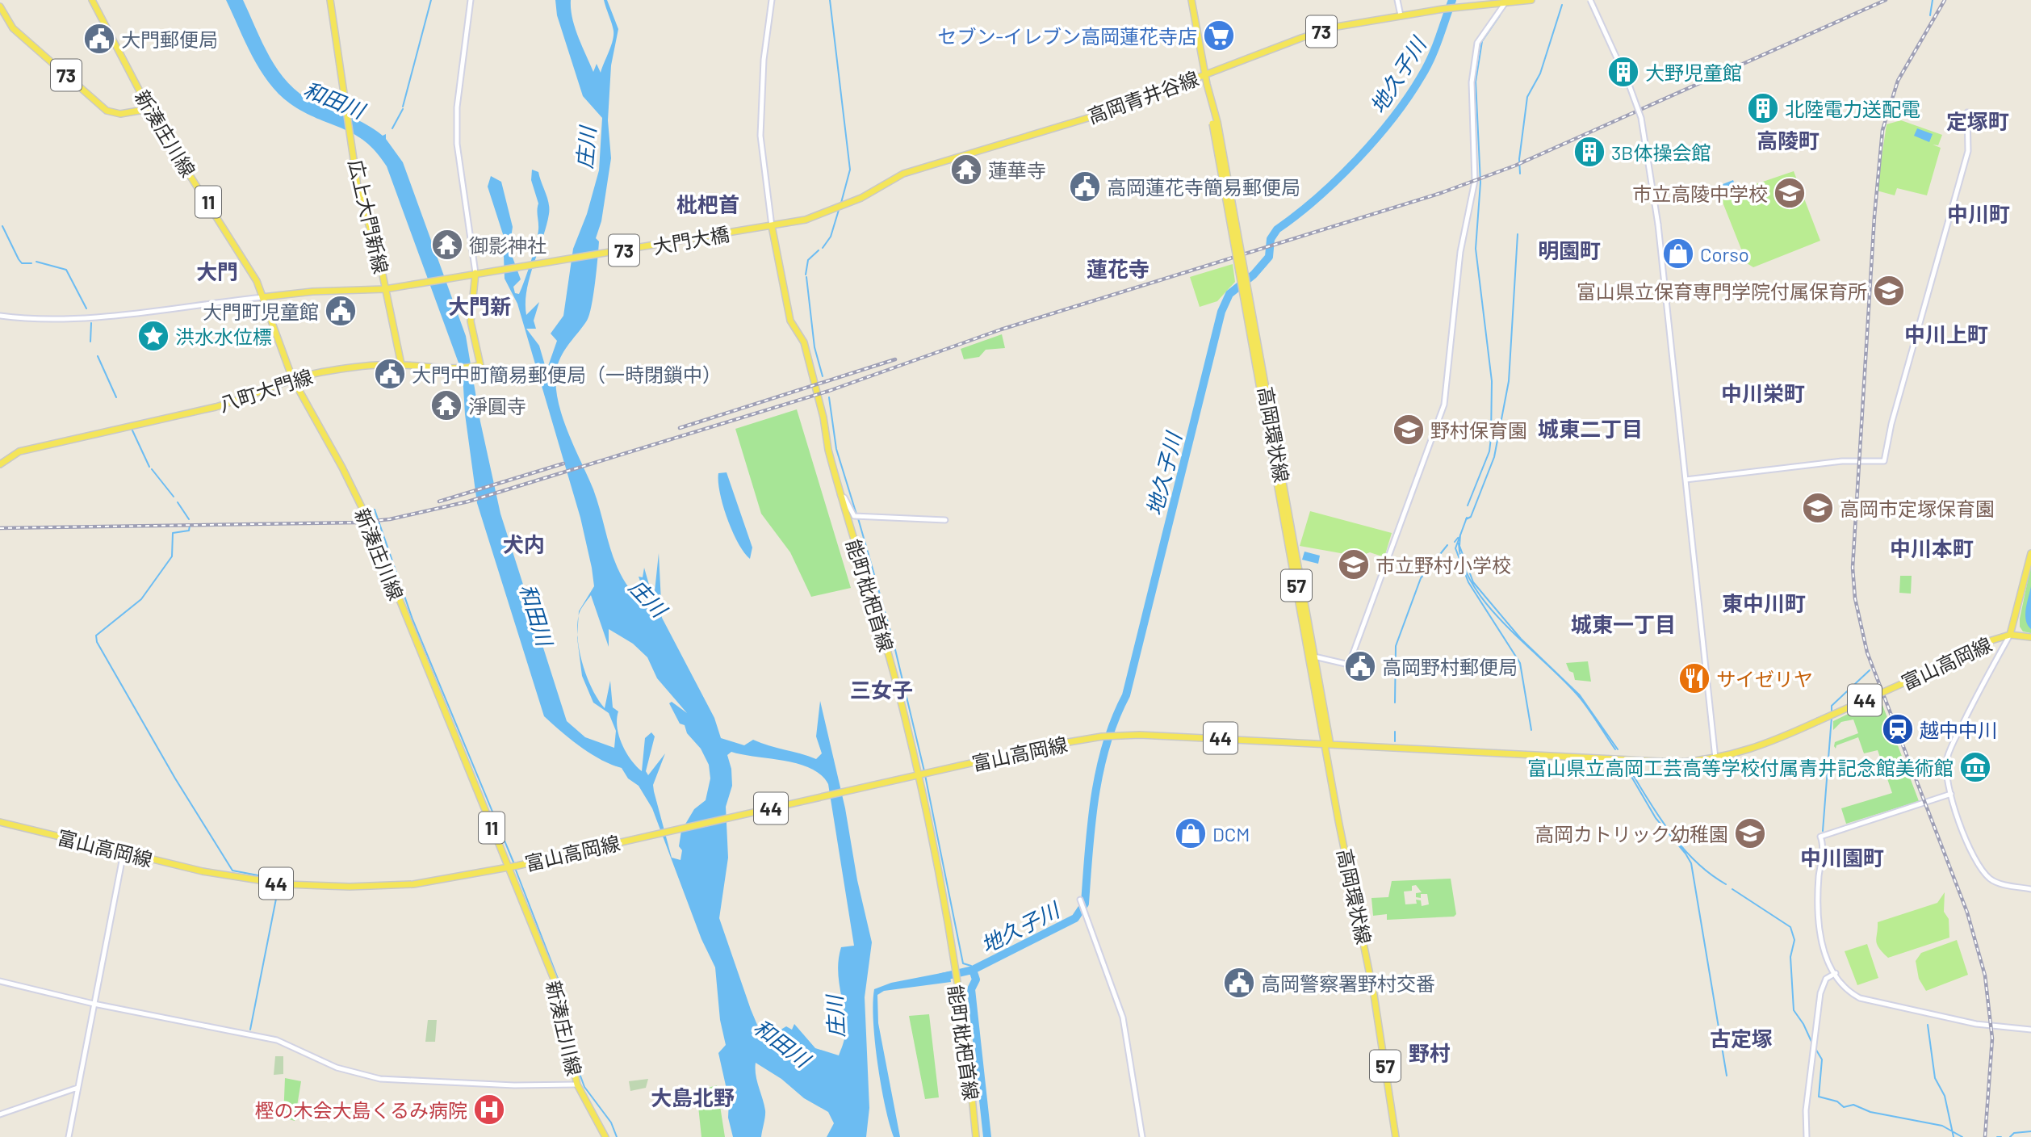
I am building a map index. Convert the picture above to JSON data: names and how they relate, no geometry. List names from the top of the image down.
{
  "streets": {
    "main road": [
      "73",
      "高岡青井谷線",
      "新湊庄川線",
      "11",
      "広上大門新線",
      "大門大橋",
      "八町大門線",
      "高岡環状線",
      "57",
      "能町枇杷首線",
      "富山高岡線",
      "44"
    ]
  },
  "crossings": [
    ["73", "新湊庄川線"],
    ["73", "広上大門新線"],
    ["73", "大門大橋"],
    ["73", "八町大門線"],
    ["高岡青井谷線", "大門大橋"],
    ["高岡青井谷線", "高岡環状線"],
    ["高岡青井谷線", "能町枇杷首線"],
    ["新湊庄川線", "八町大門線"],
    ["新湊庄川線", "富山高岡線"],
    ["広上大門新線", "八町大門線"],
    ["大門大橋", "八町大門線"],
    ["高岡環状線", "富山高岡線"],
    ["能町枇杷首線", "富山高岡線"]
  ],
  "districts": [
    "定塚町",
    "高陵町",
    "枇杷首",
    "中川町",
    "明園町",
    "蓮花寺",
    "大門",
    "大門新",
    "中川上町",
    "中川栄町",
    "城東二丁目",
    "犬内",
    "中川本町",
    "東中川町",
    "城東一丁目",
    "三女子",
    "中川園町",
    "古定塚",
    "野村",
    "大島北野"
  ],
  "water": ["地久子川", "和田川", "庄川"],
  "places": {
    "supermarket": ["セブン-イレブン高岡蓮花寺店"],
    "public building": [
      "大門郵便局",
      "高岡蓮花寺簡易郵便局",
      "大門町児童館",
      "大門中町簡易郵便局（一時閉鎖中）",
      "高岡野村郵便局",
      "高岡警察署野村交番"
    ],
    "building": ["大野児童館", "北陸電力送配電", "3B体操会館"],
    "temple": ["蓮華寺", "御影神社", "淨圓寺"],
    "school or university": [
      "市立高陵中学校",
      "富山県立保育専門学院付属保育所",
      "野村保育園",
      "高岡市定塚保育園",
      "市立野村小学校",
      "高岡カトリック幼稚園"
    ],
    "shop": ["Corso", "DCM"],
    "place": ["洪水水位標"],
    "restaurant": ["サイゼリヤ"],
    "station": ["越中中川"],
    "museum": ["富山県立高岡工芸高等学校付属青井記念館美術館"],
    "hospital": ["樫の木会大島くるみ病院"]
  }
}
